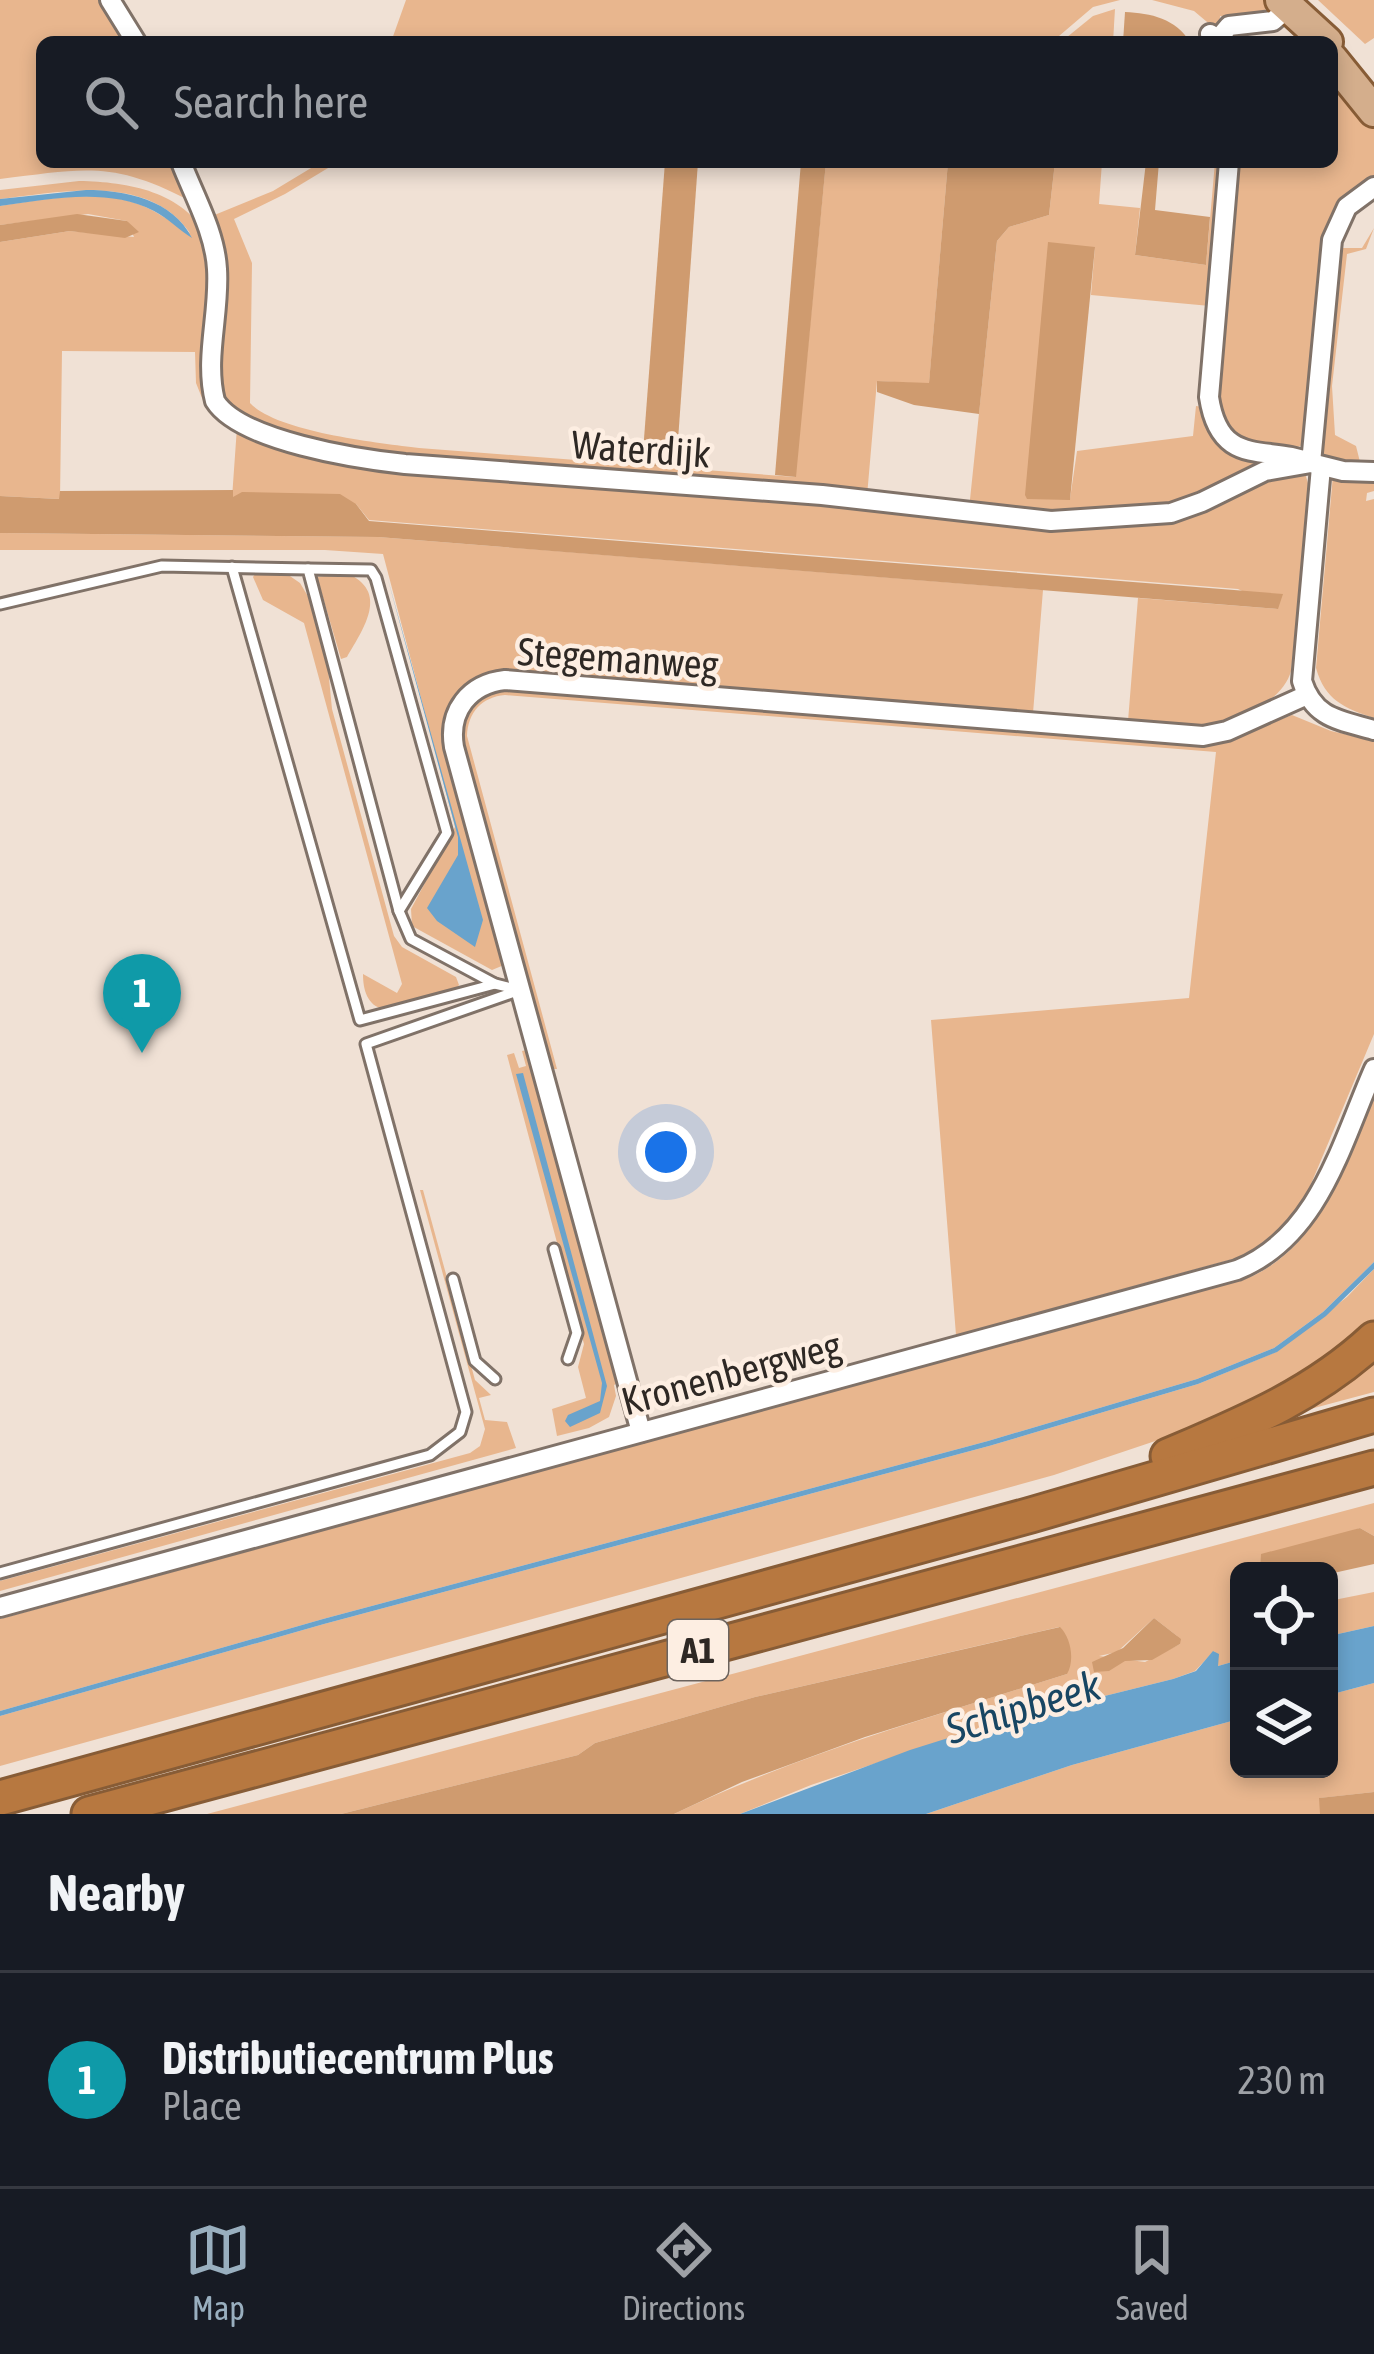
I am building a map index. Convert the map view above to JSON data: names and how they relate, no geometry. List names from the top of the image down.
{
  "streets": {
    "highway": ["A1"],
    "street": ["Waterdijk", "Stegemanweg", "Kronenbergweg"]
  },
  "crossings": [
    ["Stegemanweg", "Kronenbergweg"]
  ],
  "water": ["Schipbeek"],
  "page": {
    "search": "Search here",
    "pins": "1",
    "heading": "Nearby",
    "list": [
      {
        "mark": "1",
        "name": "Distributiecentrum Plus",
        "note": "Place",
        "value": "230 m"
      }
    ],
    "nav": ["Map", "Directions", "Saved"]
  }
}
